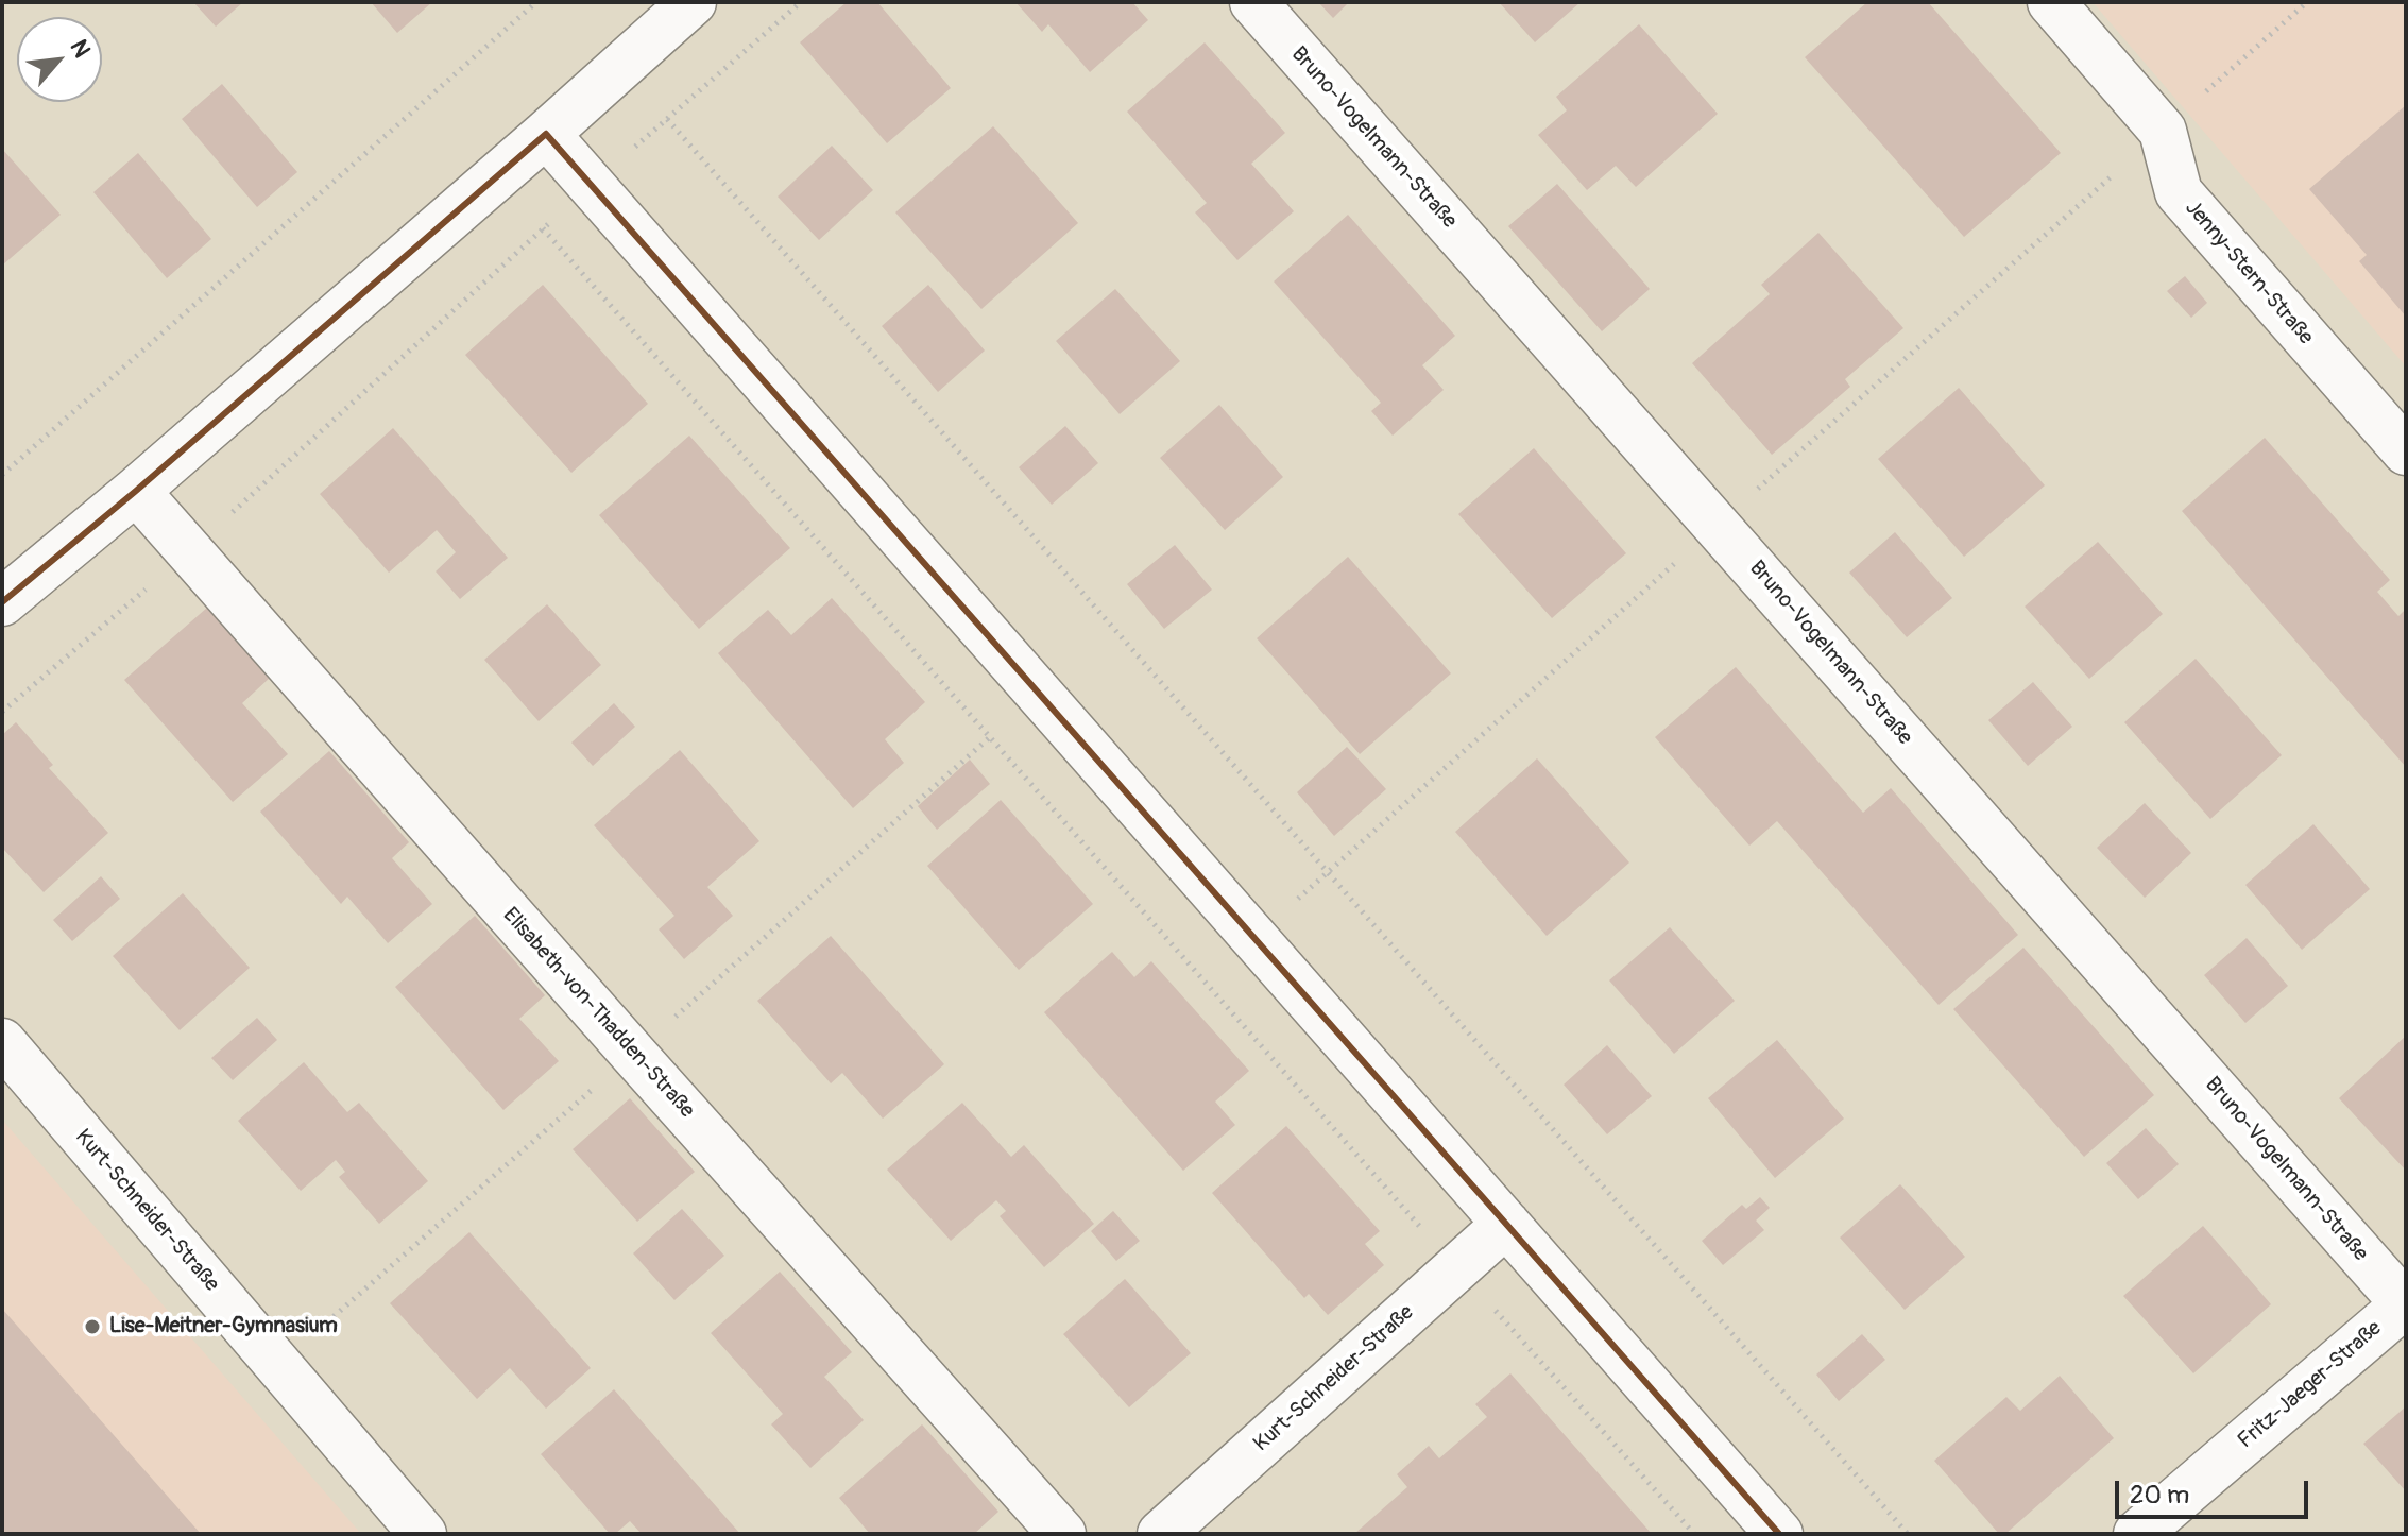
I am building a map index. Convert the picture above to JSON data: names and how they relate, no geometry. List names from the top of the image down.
{
  "streets": {
    "street": [
      "Bruno-Vogelmann-Straße",
      "Jenny-Stern-Straße",
      "Elisabeth-von-Thadden-Straße",
      "Kurt-Schneider-Straße",
      "Fritz-Jaeger-Straße"
    ]
  },
  "crossings": [
    ["Bruno-Vogelmann-Straße", "Fritz-Jaeger-Straße"]
  ],
  "places": ["Lise-Meitner-Gymnasium"],
  "scale_bar": "20 m",
  "north": "top right"
}
